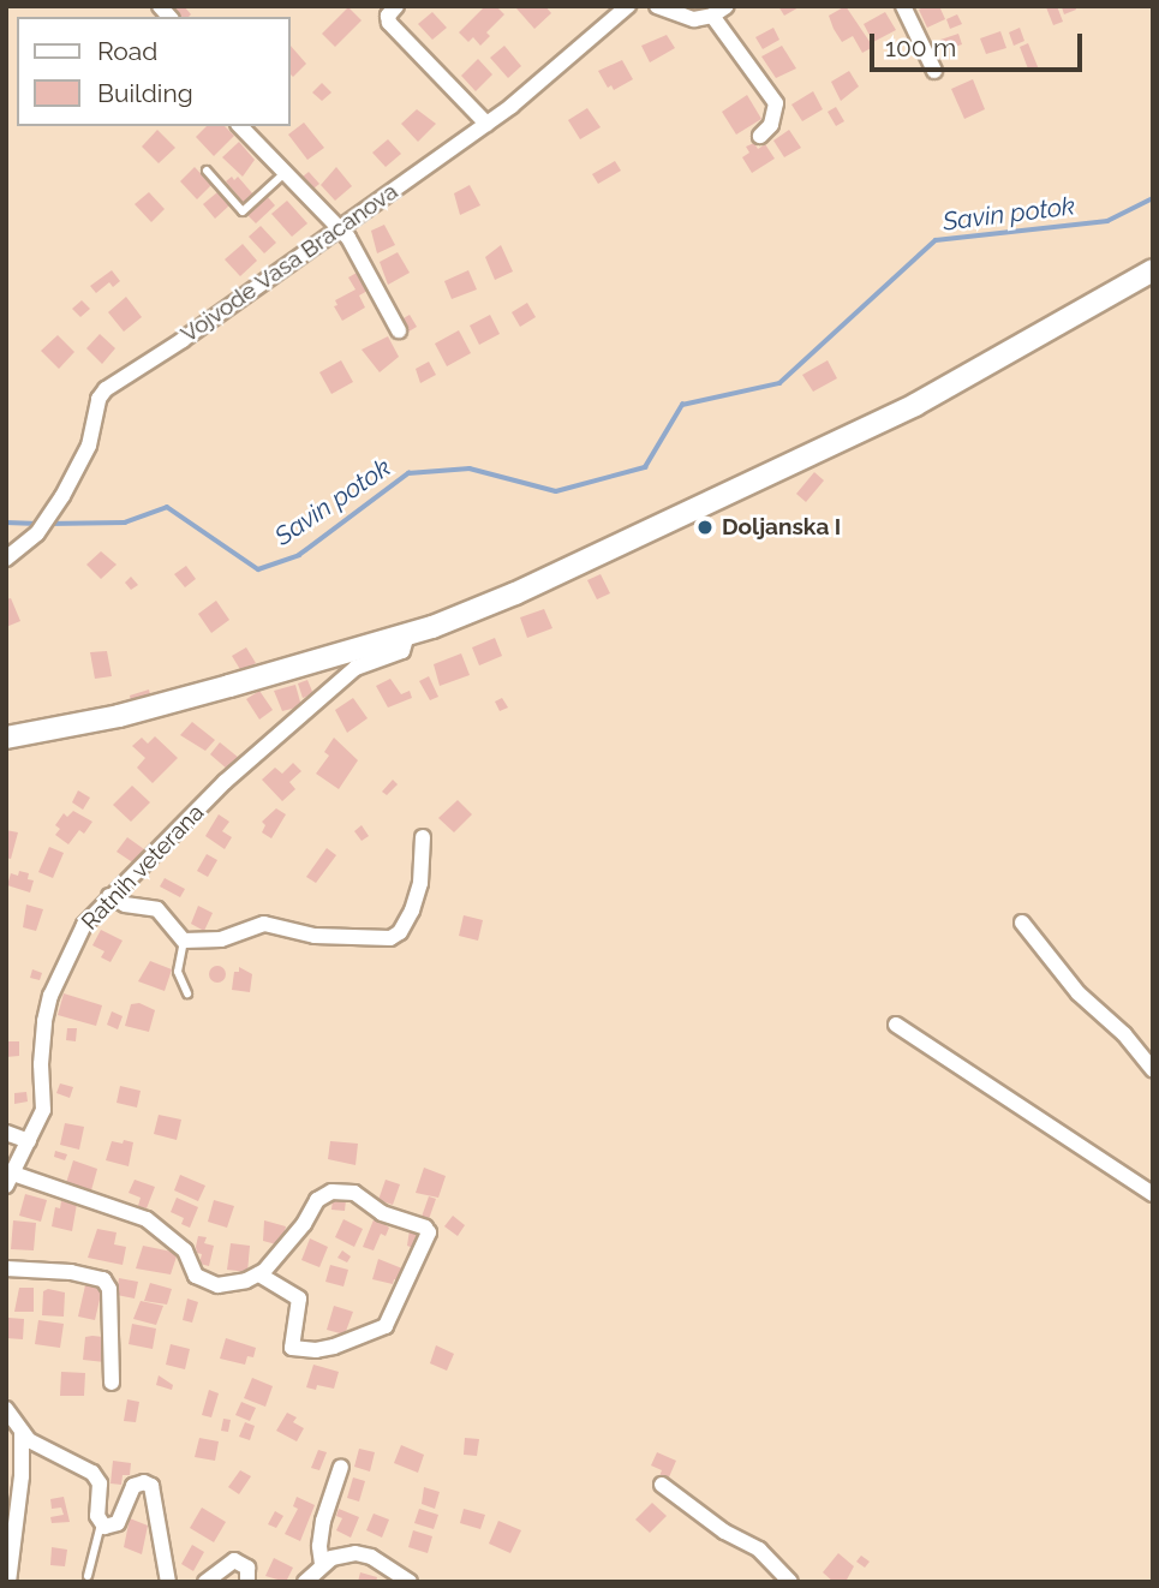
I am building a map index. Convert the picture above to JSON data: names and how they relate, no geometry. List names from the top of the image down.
{
  "streets": {
    "street": ["Vojvode Vasa Bracanova", "Ratnih veterana"]
  },
  "water": ["Savin potok"],
  "places": ["Doljanska I"],
  "legend": ["Road", "Building"],
  "scale_bar": "100 m"
}
